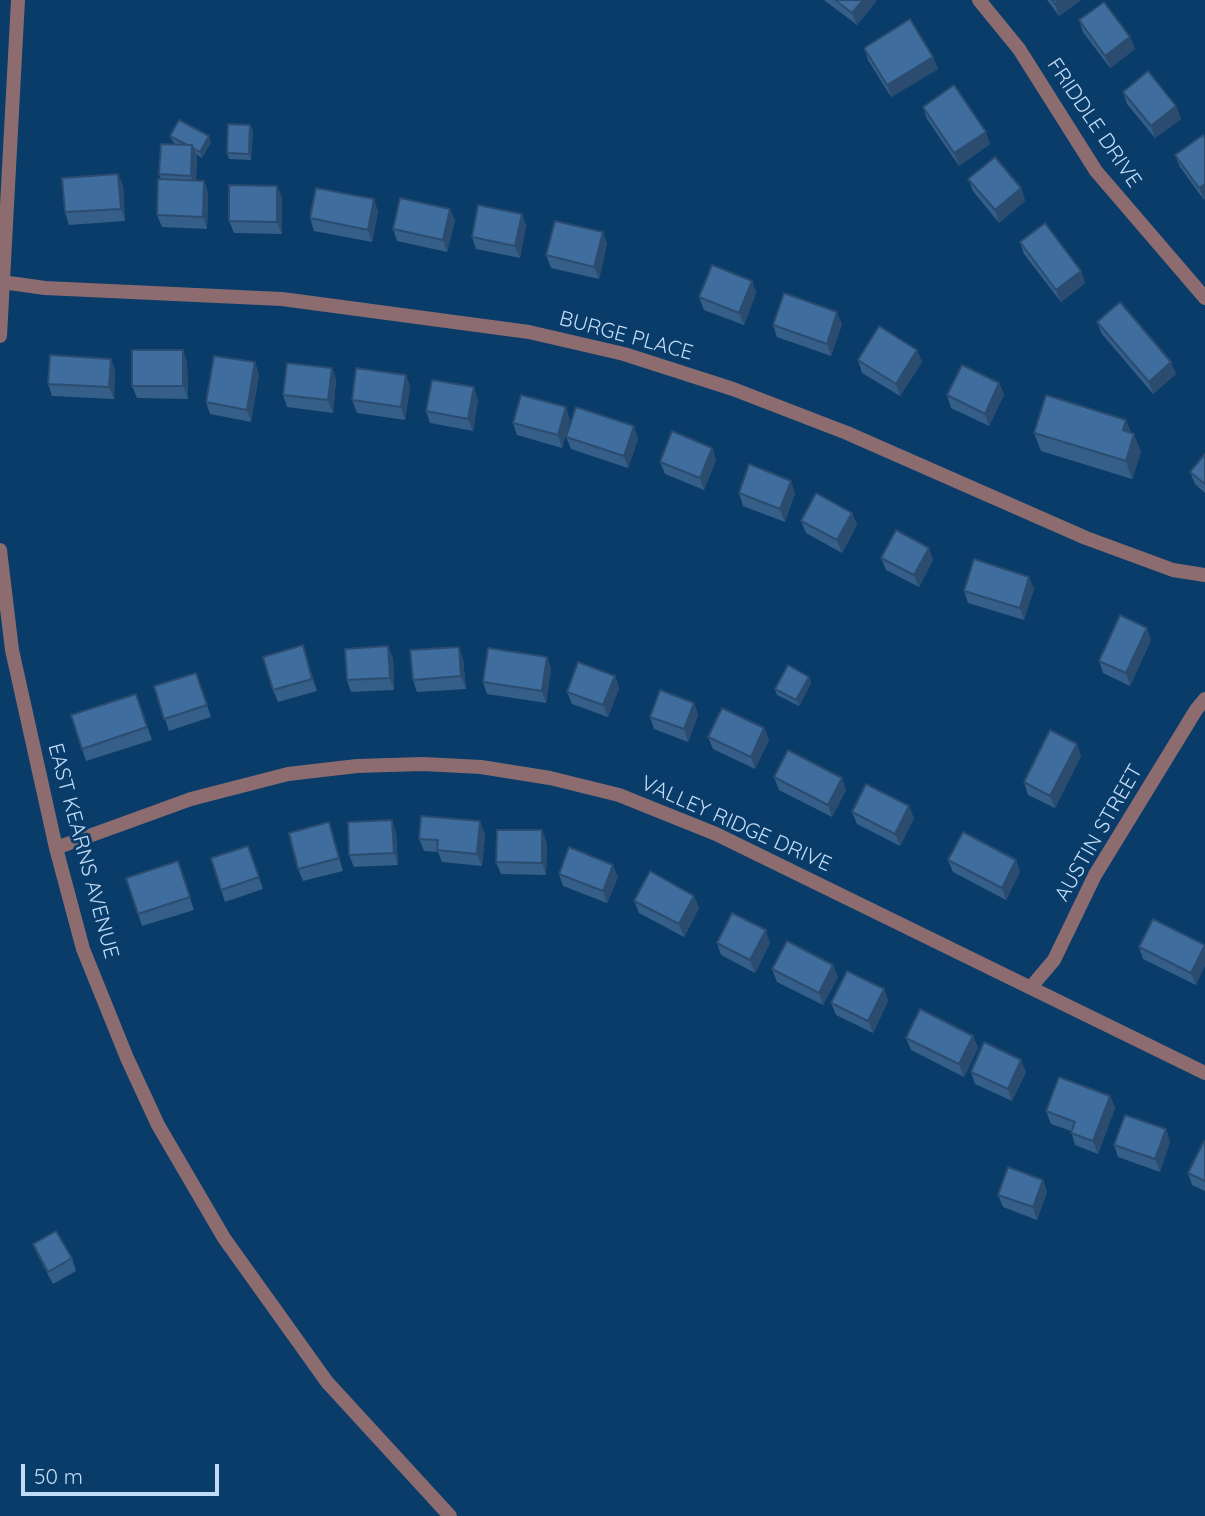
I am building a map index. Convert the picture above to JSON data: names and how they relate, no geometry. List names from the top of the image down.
{
  "streets": {
    "street": [
      "FRIDDLE DRIVE",
      "BURGE PLACE",
      "VALLEY RIDGE DRIVE",
      "AUSTIN STREET",
      "EAST KEARNS AVENUE"
    ]
  },
  "crossings": [
    ["VALLEY RIDGE DRIVE", "AUSTIN STREET"],
    ["VALLEY RIDGE DRIVE", "EAST KEARNS AVENUE"]
  ],
  "scale_bar": "50 m"
}
